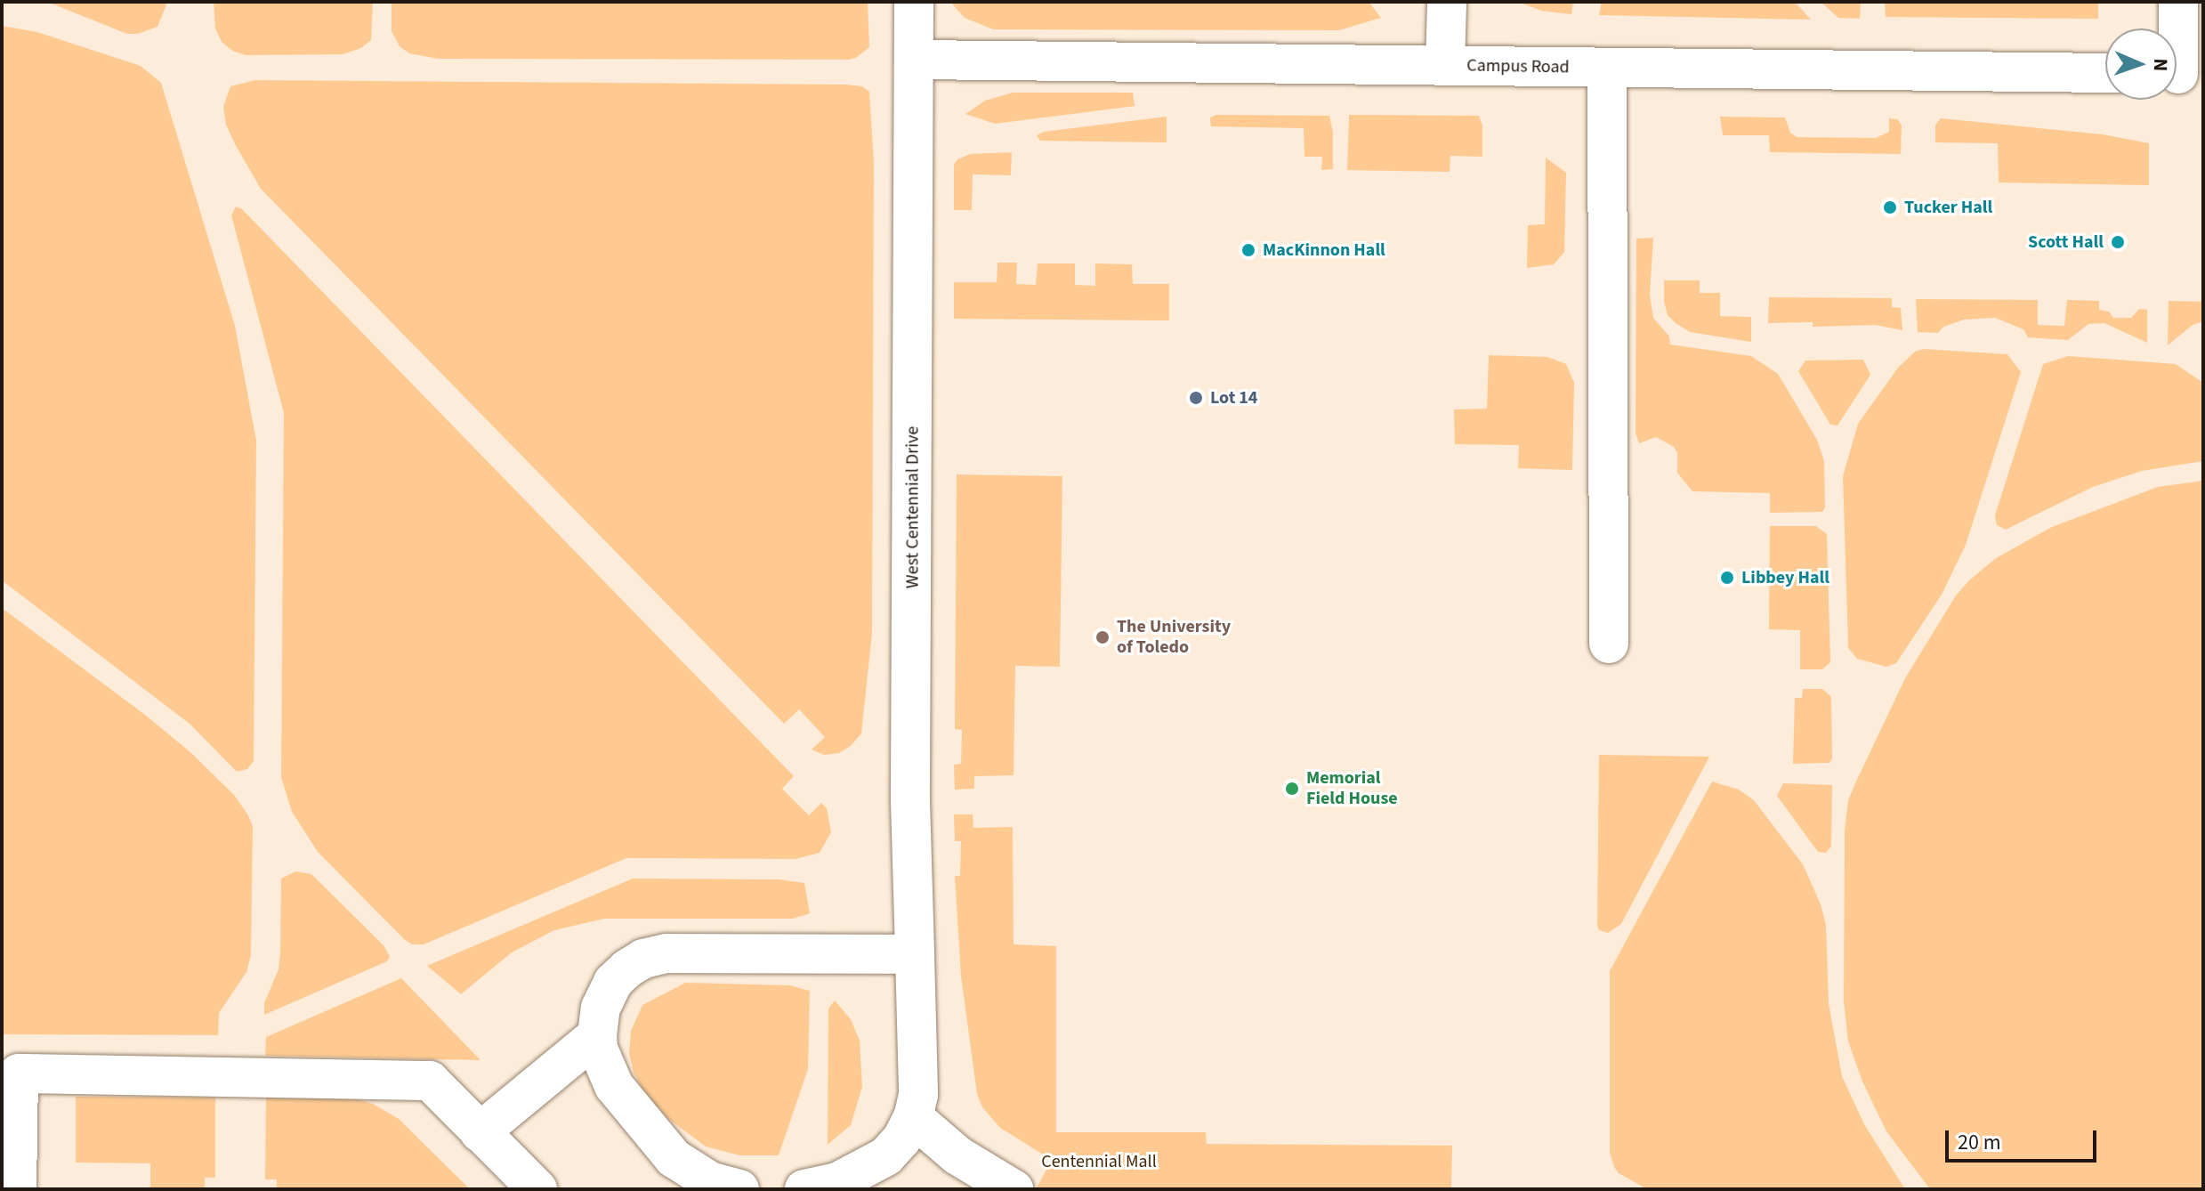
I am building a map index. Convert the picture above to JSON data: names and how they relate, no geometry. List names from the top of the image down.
{
  "streets": {
    "street": ["Campus Road", "West Centennial Drive"]
  },
  "crossings": [
    ["Campus Road", "West Centennial Drive"]
  ],
  "parks": ["Centennial Mall"],
  "places": [
    "Tucker Hall",
    "Scott Hall",
    "MacKinnon Hall",
    "Lot 14",
    "Libbey Hall",
    "The University of Toledo",
    "Memorial Field House"
  ],
  "scale_bar": "20 m",
  "north": "right"
}
